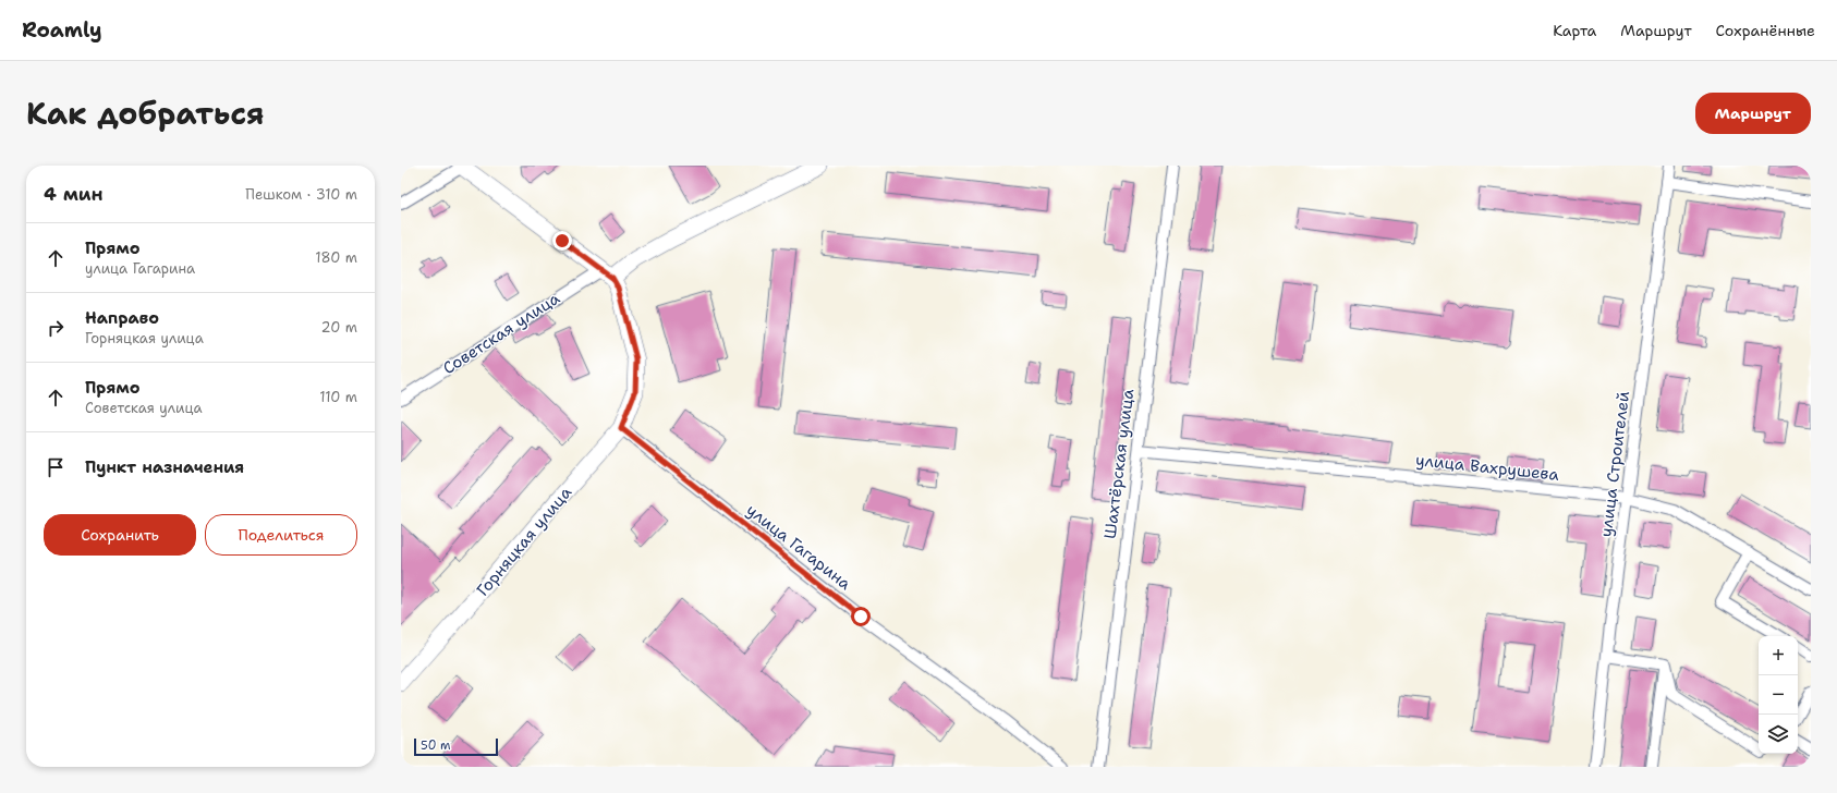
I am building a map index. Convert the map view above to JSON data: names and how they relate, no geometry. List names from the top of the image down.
{
  "streets": {
    "main road": ["Советская улица", "Горняцкая улица"],
    "street": [
      "Шахтёрская улица",
      "улица Строителей",
      "улица Вахрушева",
      "улица Гагарина"
    ]
  },
  "crossings": [
    ["Советская улица", "Горняцкая улица"],
    ["Шахтёрская улица", "улица Вахрушева"],
    ["улица Строителей", "улица Вахрушева"],
    ["Горняцкая улица", "улица Гагарина"]
  ],
  "scale_bar": "50 m",
  "page": {
    "header": "Roamly",
    "nav": ["Карта", "Маршрут", "Сохранённые"],
    "title": "Как добраться",
    "buttons": [
      "Маршрут",
      ["Сохранить", "Поделиться"]
    ],
    "heading": ["4 мин", "Пешком · 310 m"],
    "list": [
      ["Прямо", "улица Гагарина", "180 m"],
      ["Направо", "Горняцкая улица", "20 m"],
      ["Прямо", "Советская улица", "110 m"],
      "Пункт назначения"
    ],
    "map_buttons": ["+", "−"],
    "scale": "50 m"
  }
}
